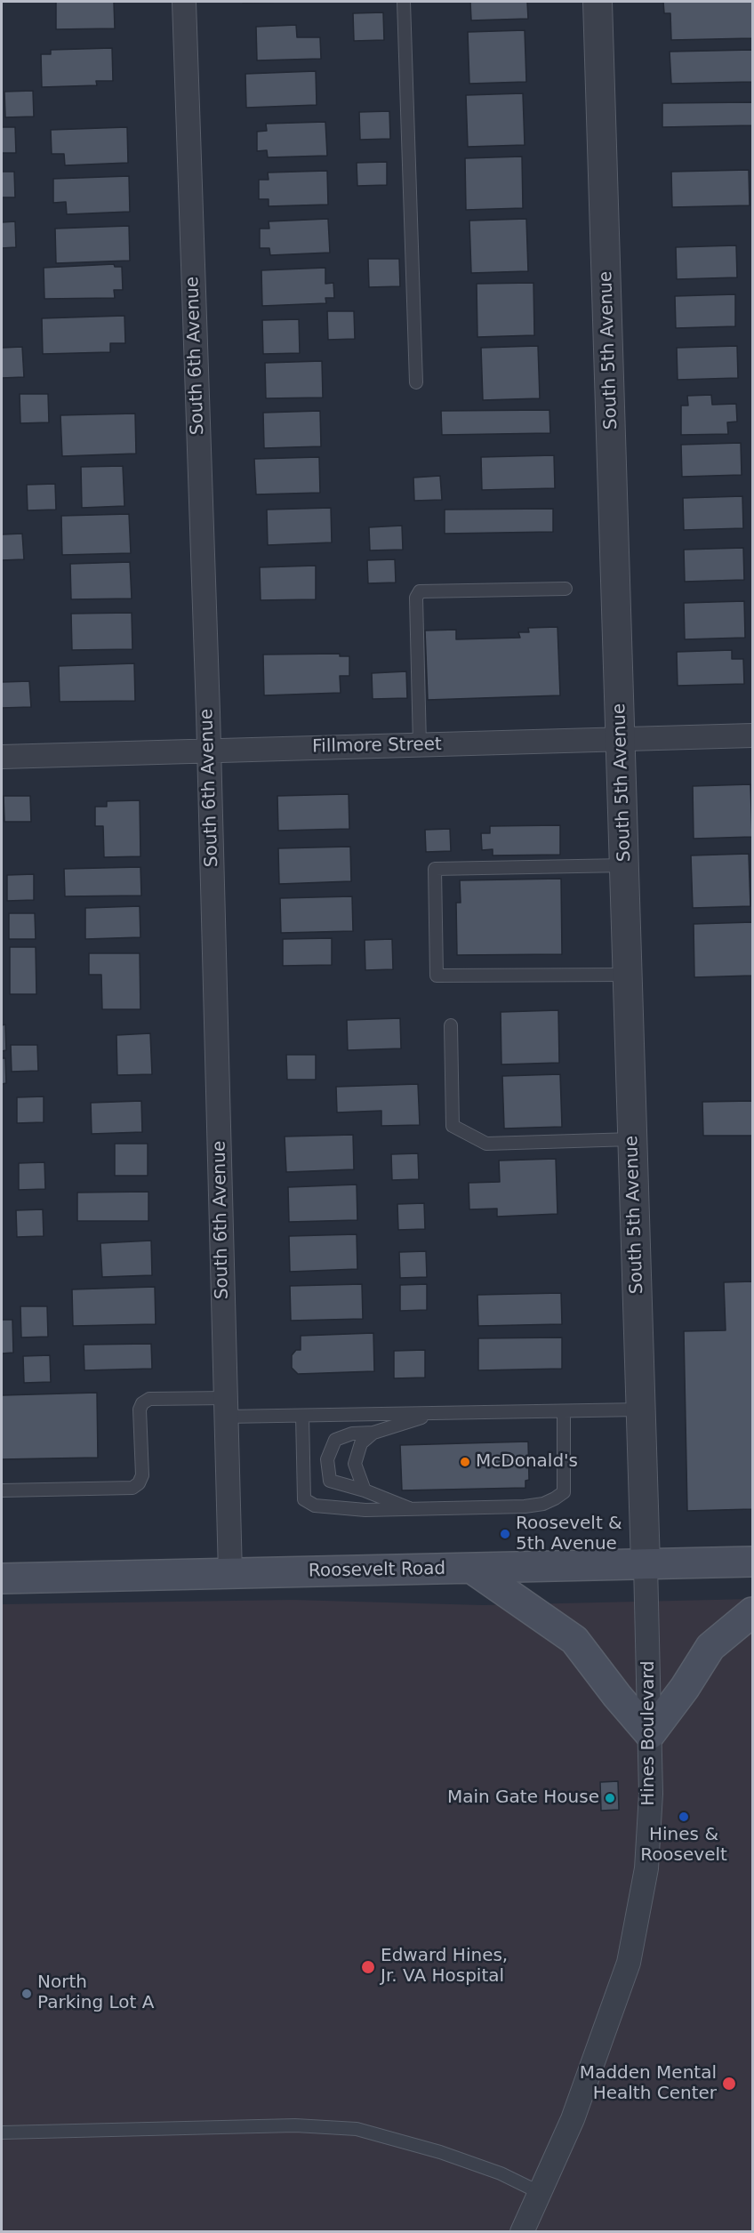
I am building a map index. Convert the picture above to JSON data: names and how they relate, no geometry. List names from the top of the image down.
{
  "streets": {
    "main road": ["Roosevelt Road"],
    "street": [
      "South 5th Avenue",
      "South 6th Avenue",
      "Fillmore Street",
      "Hines Boulevard"
    ]
  },
  "crossings": [
    ["South 5th Avenue", "Fillmore Street"],
    ["South 5th Avenue", "Roosevelt Road"],
    ["South 5th Avenue", "Hines Boulevard"],
    ["South 6th Avenue", "Fillmore Street"],
    ["South 6th Avenue", "Roosevelt Road"],
    ["Roosevelt Road", "Hines Boulevard"]
  ],
  "places": [
    "McDonald's",
    "Roosevelt & 5th Avenue",
    "Main Gate House",
    "Hines & Roosevelt",
    "Edward Hines, Jr. VA Hospital",
    "North Parking Lot A",
    "Madden Mental Health Center"
  ]
}
